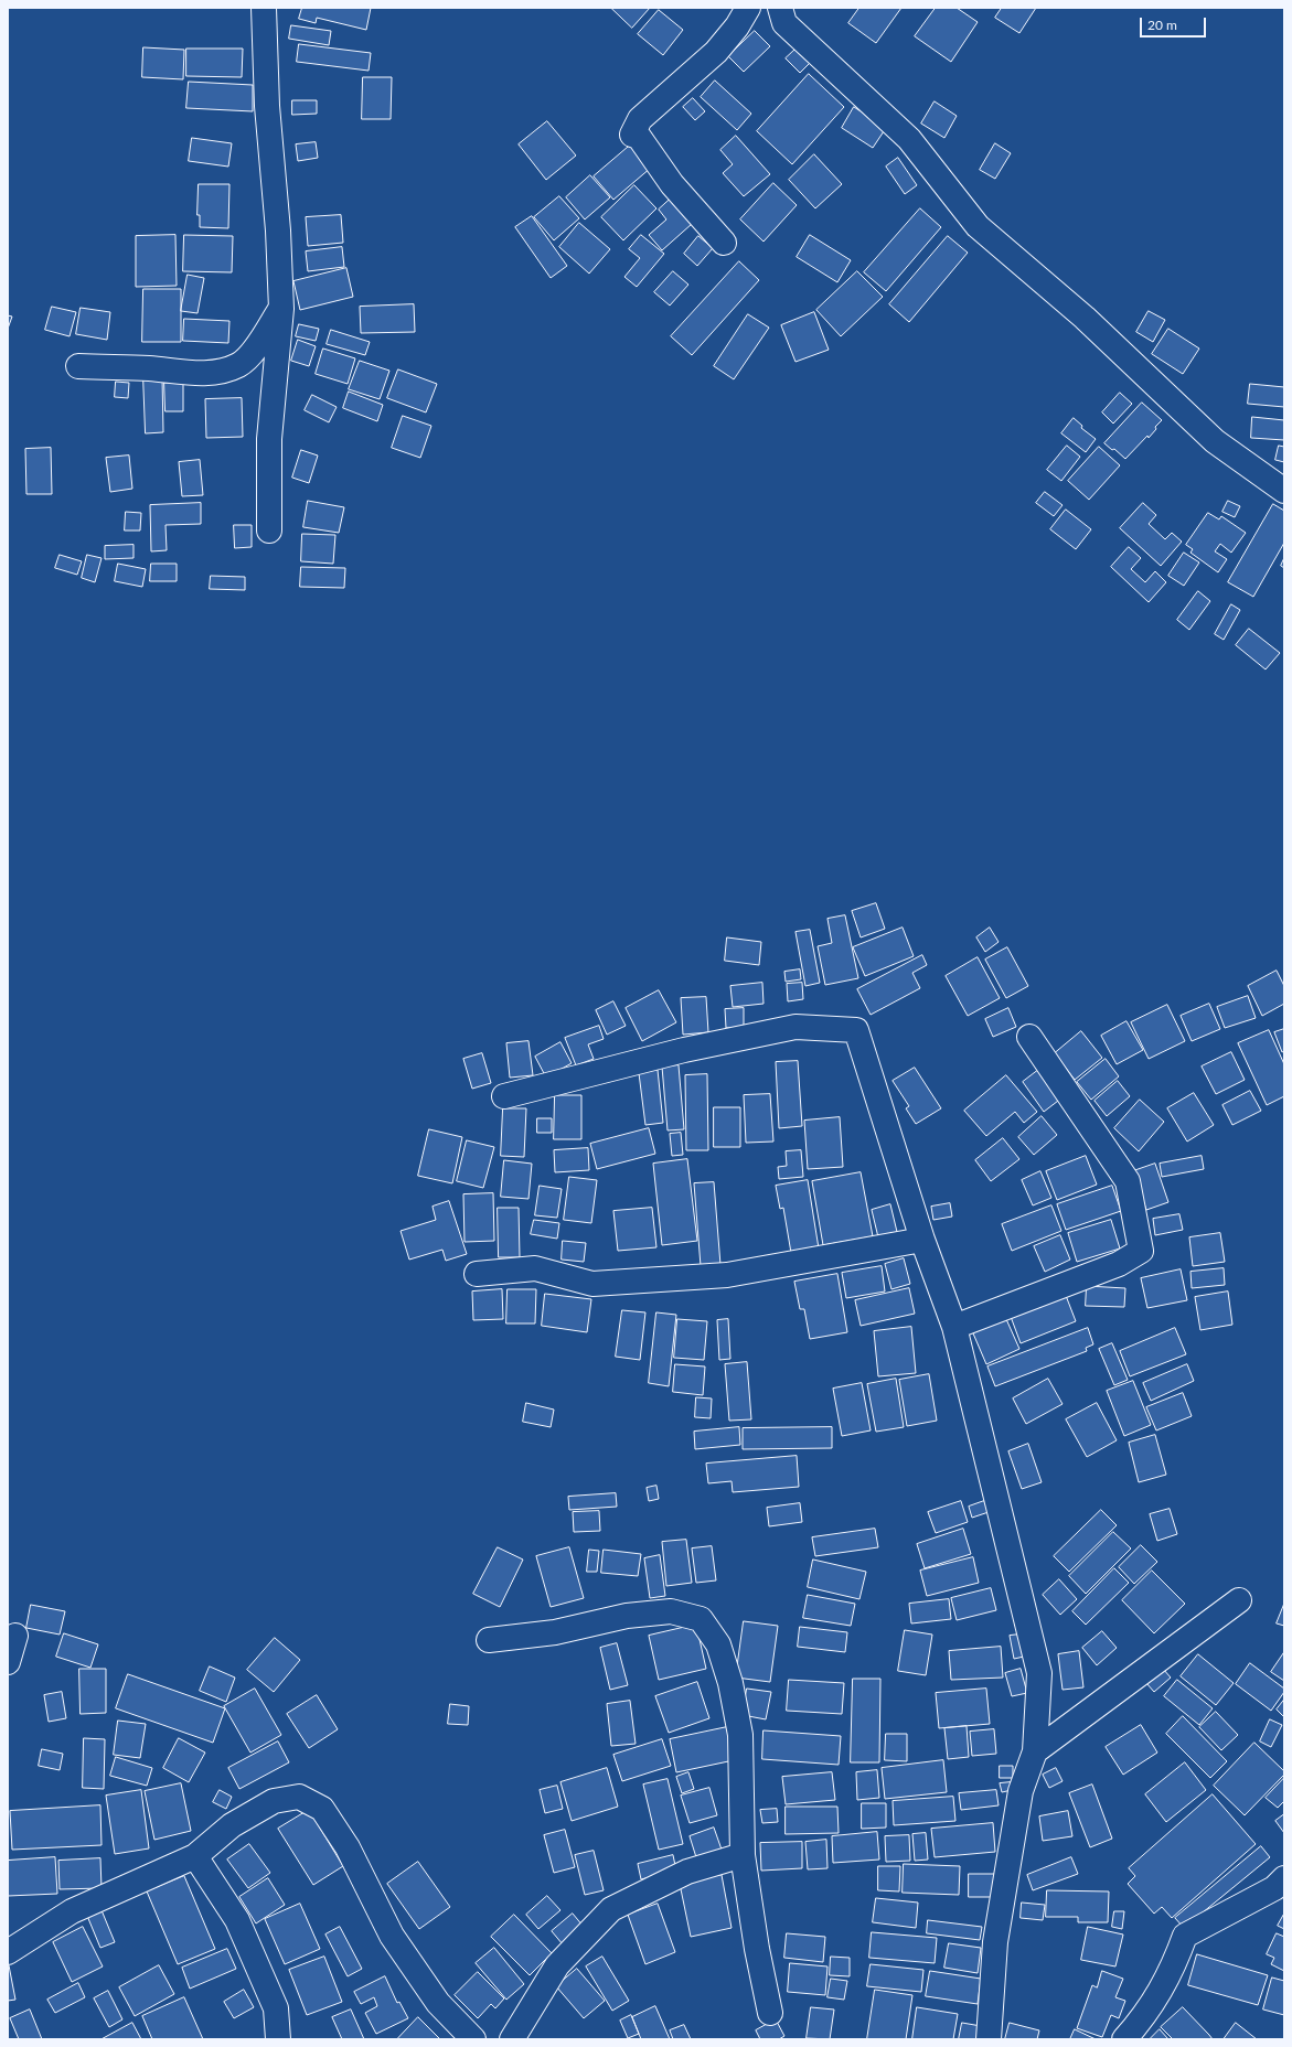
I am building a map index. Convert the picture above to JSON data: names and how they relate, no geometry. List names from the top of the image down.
{
  "scale_bar": "20 m"
}
